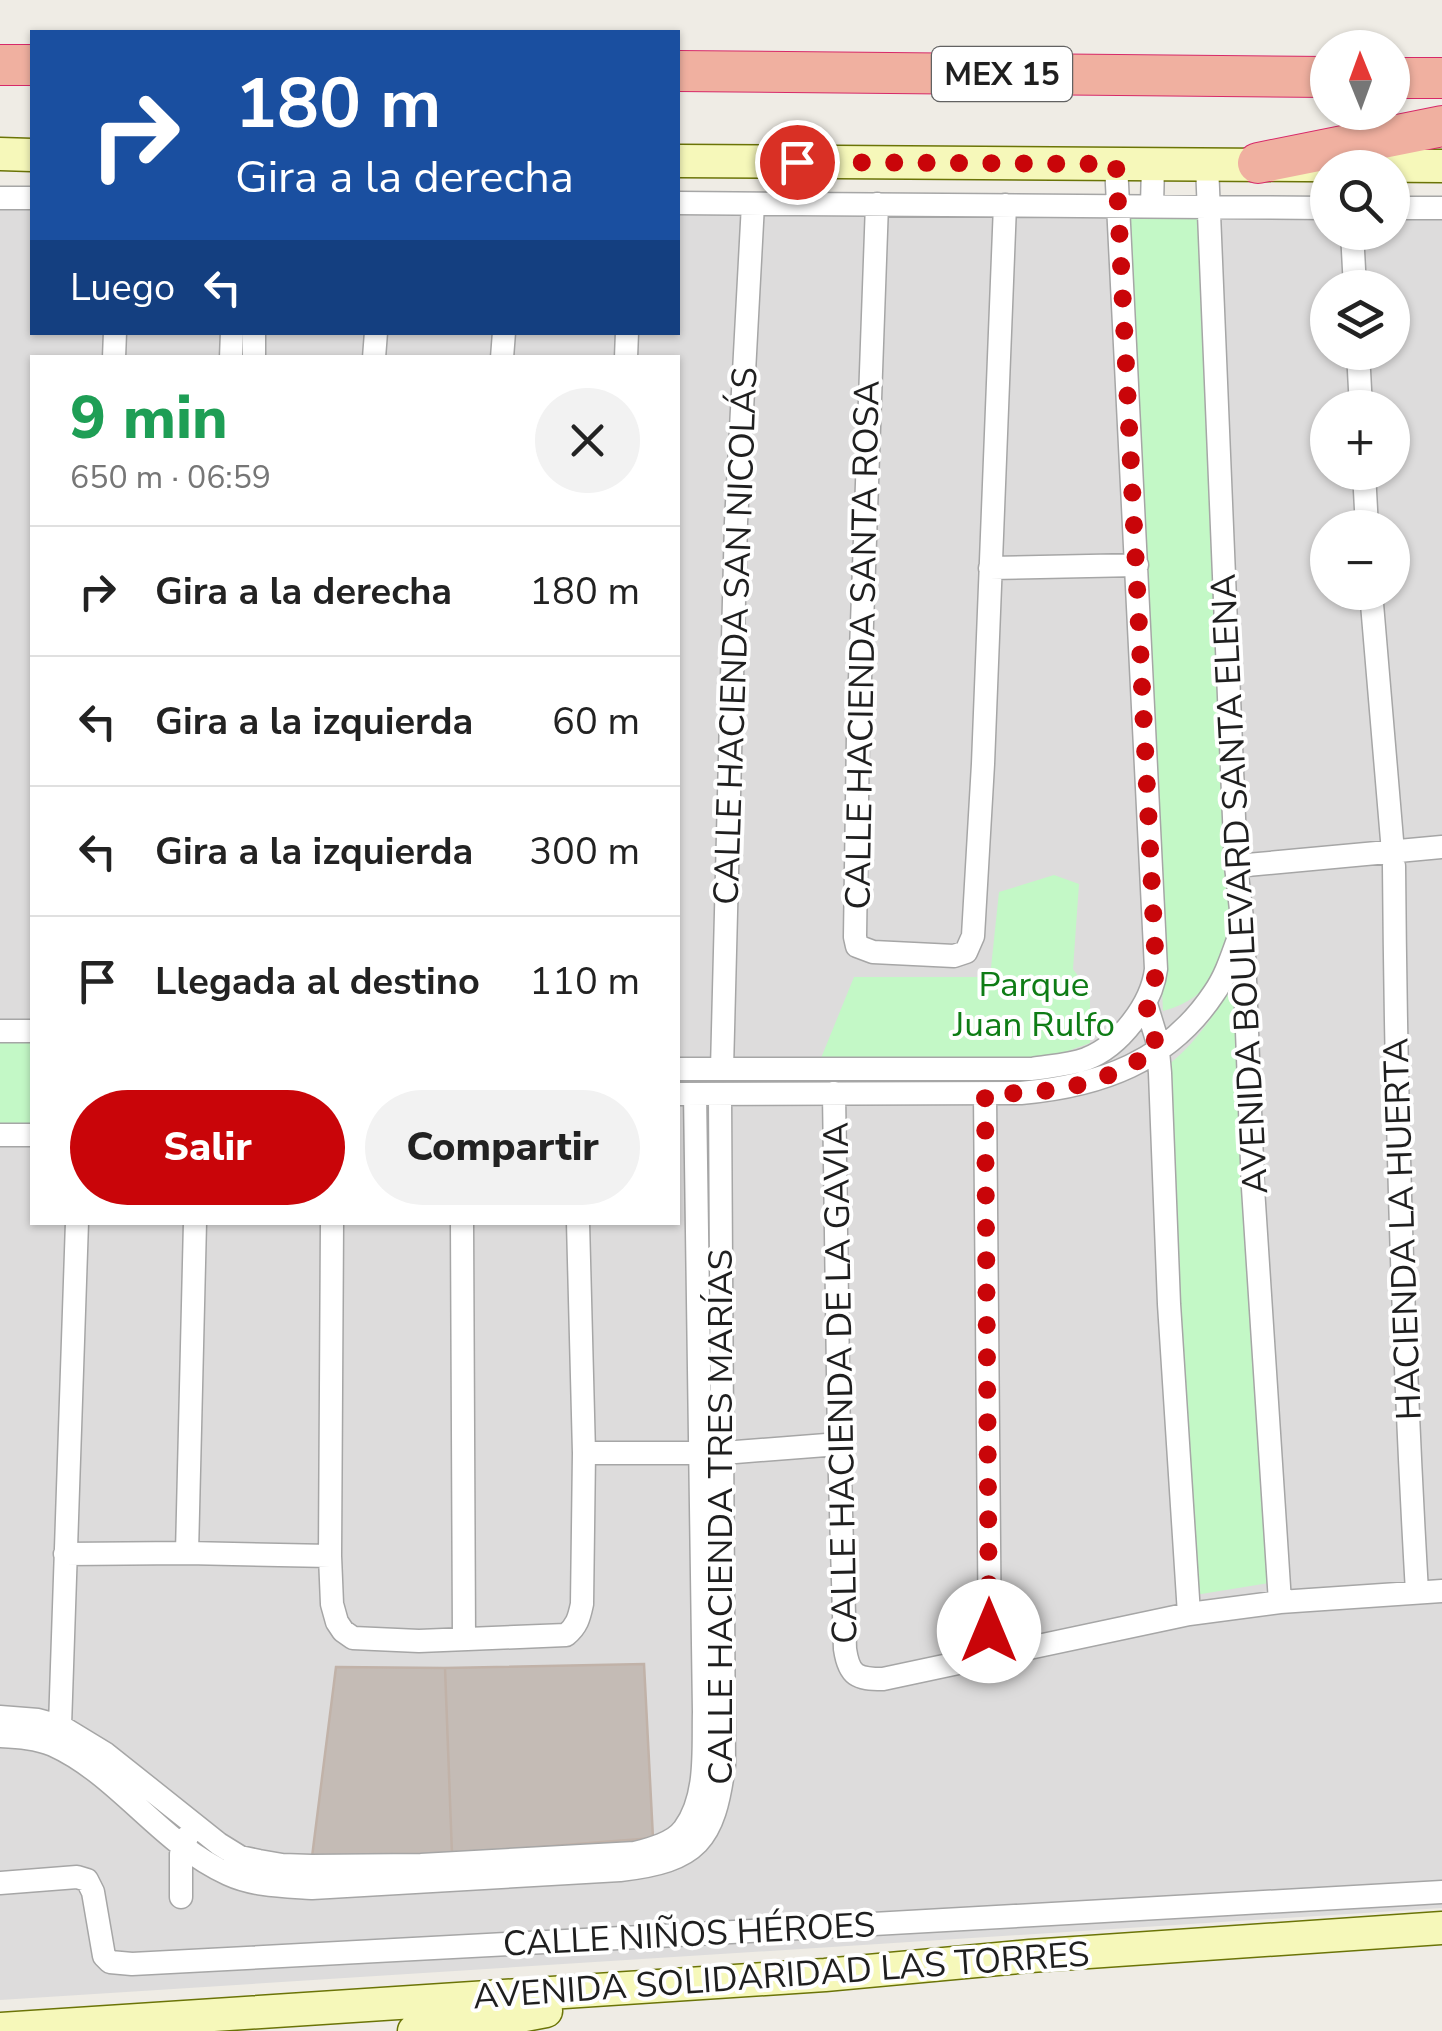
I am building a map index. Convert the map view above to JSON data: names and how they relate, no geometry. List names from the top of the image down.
{
  "streets": {
    "highway": ["MEX 15"],
    "main road": ["AVENIDA SOLIDARIDAD LAS TORRES"],
    "street": [
      "CALLE HACIENDA SAN NICOLÁS",
      "CALLE HACIENDA SANTA ROSA",
      "AVENIDA BOULEVARD SANTA ELENA",
      "HACIENDA LA HUERTA",
      "CALLE HACIENDA DE LA GAVIA",
      "CALLE HACIENDA TRES MARÍAS",
      "CALLE NIÑOS HÉROES"
    ]
  },
  "crossings": [
    ["AVENIDA BOULEVARD SANTA ELENA", "CALLE HACIENDA DE LA GAVIA"],
    ["HACIENDA LA HUERTA", "CALLE HACIENDA DE LA GAVIA"]
  ],
  "parks": ["Parque Juan Rulfo"],
  "north": "top",
  "page": {
    "map_buttons": ["+", "−"],
    "turn": ["180 m", "Gira a la derecha"],
    "then": "Luego",
    "heading": ["9 min", "650 m · 06:59"],
    "list": [
      {
        "name": "Gira a la derecha",
        "value": "180 m"
      },
      {
        "name": "Gira a la izquierda",
        "value": "60 m"
      },
      {
        "name": "Gira a la izquierda",
        "value": "300 m"
      },
      {
        "name": "Llegada al destino",
        "value": "110 m"
      }
    ],
    "buttons": ["Salir", "Compartir"]
  }
}
